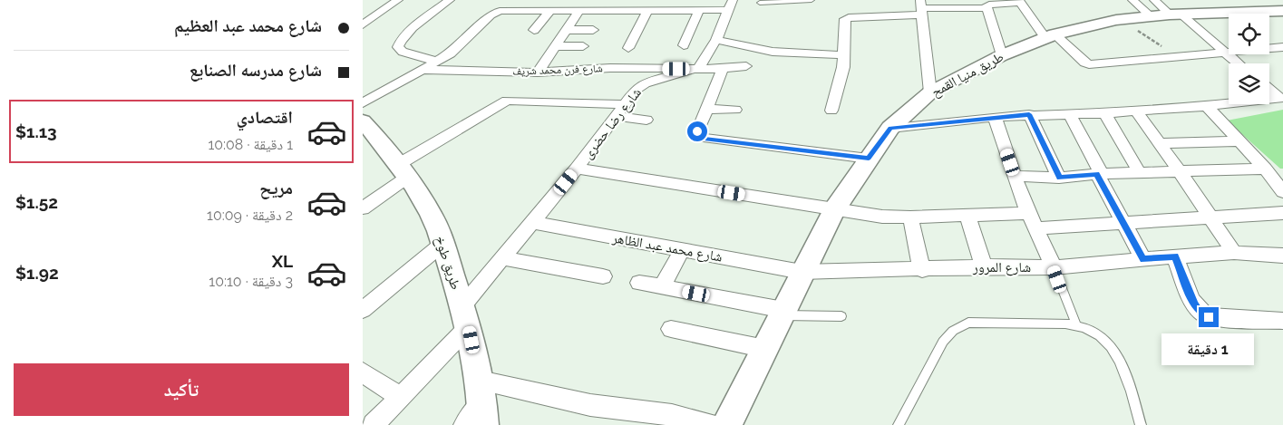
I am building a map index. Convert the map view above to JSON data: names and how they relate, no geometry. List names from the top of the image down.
{
  "streets": {
    "main road": ["طريق منيا القمح", "طريق طوخ"],
    "street": [
      "شارع فرن محمد شريف",
      "شارع رضا حضرى",
      "شارع محمد عبد الظاهر",
      "شارع المرور"
    ]
  },
  "crossings": [
    ["شارع فرن محمد شريف", "شارع رضا حضرى"],
    ["طريق منيا القمح", "شارع محمد عبد الظاهر"],
    ["طريق منيا القمح", "شارع المرور"],
    ["شارع رضا حضرى", "شارع محمد عبد الظاهر"],
    ["شارع رضا حضرى", "طريق طوخ"],
    ["شارع محمد عبد الظاهر", "شارع المرور"]
  ],
  "page": {
    "banner": ["شارع محمد عبد العظيم", "شارع مدرسه الصنايع"],
    "list": [
      {
        "name": "اقتصادي",
        "note": "1 دقيقة · 10:08",
        "value": "$1.13"
      },
      {
        "name": "مريح",
        "note": "2 دقيقة · 10:09",
        "value": "$1.52"
      },
      {
        "name": "XL",
        "note": "3 دقيقة · 10:10",
        "value": "$1.92"
      }
    ],
    "bubble": "1 دقيقة",
    "buttons": "تأكيد"
  }
}
